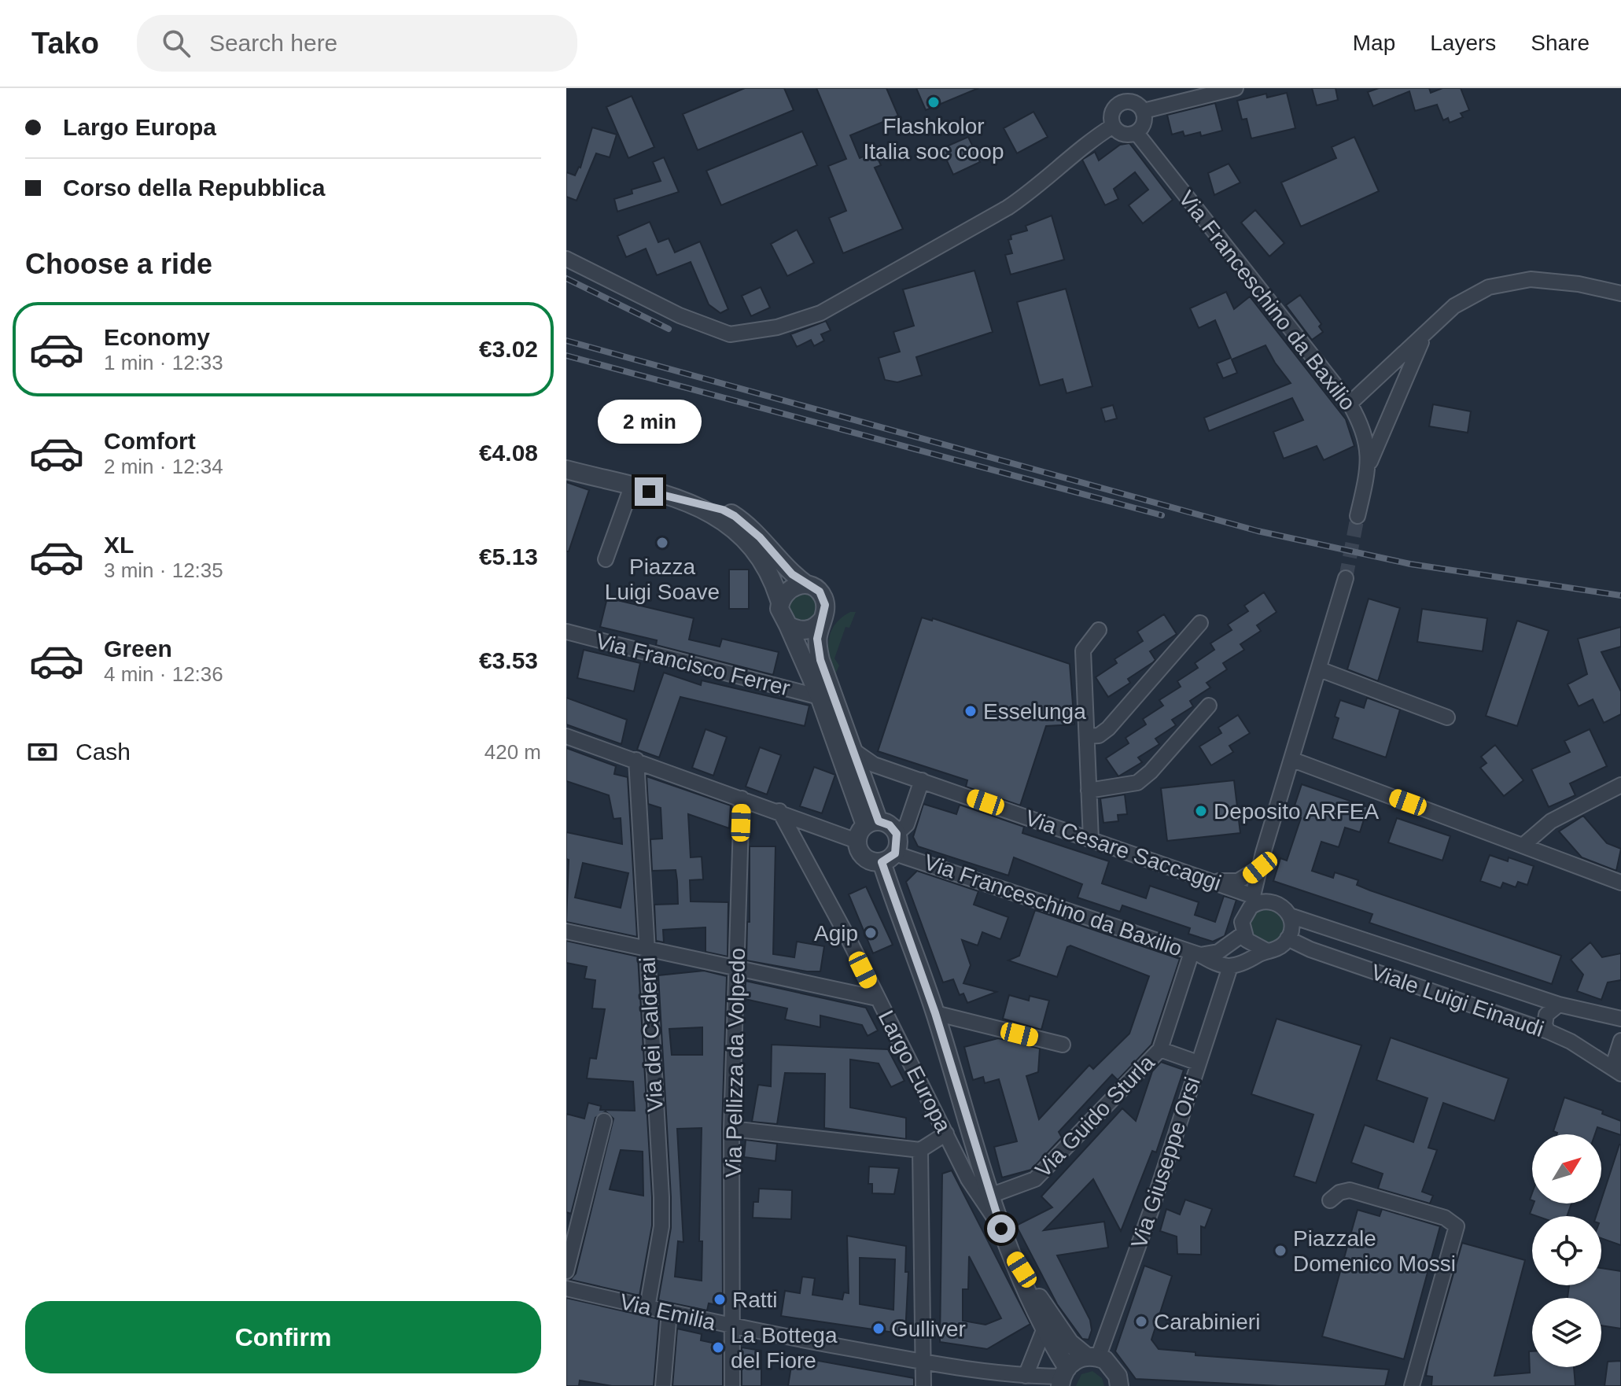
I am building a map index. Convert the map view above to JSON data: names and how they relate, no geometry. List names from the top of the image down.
{
  "streets": {
    "street": [
      "Via Franceschino da Baxilio",
      "Via Francisco Ferrer",
      "Via Cesare Saccaggi",
      "Viale Luigi Einaudi",
      "Via dei Calderai",
      "Via Pellizza da Volpedo",
      "Largo Europa",
      "Via Guido Sturla",
      "Via Giuseppe Orsi",
      "Via Emilia"
    ]
  },
  "crossings": [
    ["Via Franceschino da Baxilio", "Via Cesare Saccaggi"],
    ["Via Franceschino da Baxilio", "Viale Luigi Einaudi"],
    ["Via Franceschino da Baxilio", "Largo Europa"],
    ["Via Cesare Saccaggi", "Viale Luigi Einaudi"],
    ["Via dei Calderai", "Via Emilia"],
    ["Via Pellizza da Volpedo", "Via Emilia"],
    ["Largo Europa", "Via Guido Sturla"],
    ["Largo Europa", "Via Giuseppe Orsi"],
    ["Largo Europa", "Via Emilia"],
    ["Via Guido Sturla", "Via Giuseppe Orsi"]
  ],
  "places": [
    "Flashkolor Italia soc coop",
    "Piazza Luigi Soave",
    "Esselunga",
    "Deposito ARFEA",
    "Agip",
    "Piazzale Domenico Mossi",
    "Ratti",
    "Carabinieri",
    "Gulliver",
    "La Bottega del Fiore"
  ],
  "north": "top right",
  "page": {
    "header": "Tako",
    "search": "Search here",
    "nav": ["Map", "Layers", "Share"],
    "banner": ["Largo Europa", "Corso della Repubblica"],
    "heading": "Choose a ride",
    "list": [
      {
        "name": "Economy",
        "note": "1 min · 12:33",
        "value": "€3.02"
      },
      {
        "name": "Comfort",
        "note": "2 min · 12:34",
        "value": "€4.08"
      },
      {
        "name": "XL",
        "note": "3 min · 12:35",
        "value": "€5.13"
      },
      {
        "name": "Green",
        "note": "4 min · 12:36",
        "value": "€3.53"
      }
    ],
    "bubble": "2 min",
    "pay": ["Cash", "420 m"],
    "buttons": "Confirm"
  }
}
